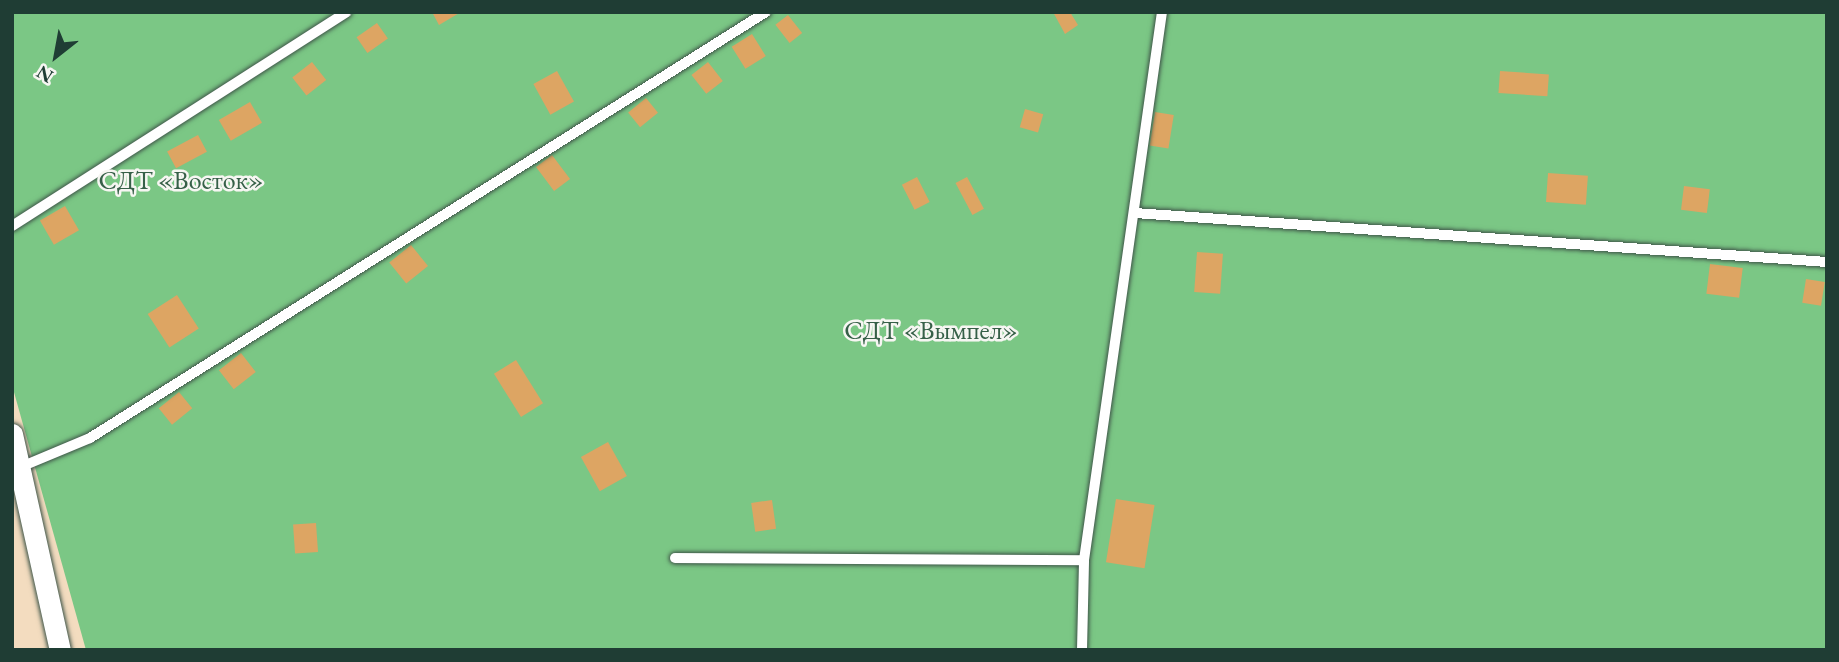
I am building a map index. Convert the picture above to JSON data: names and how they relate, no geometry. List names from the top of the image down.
{
  "parks": ["СДТ «Восток»", "СДТ «Вымпел»"],
  "north": "bottom left"
}
